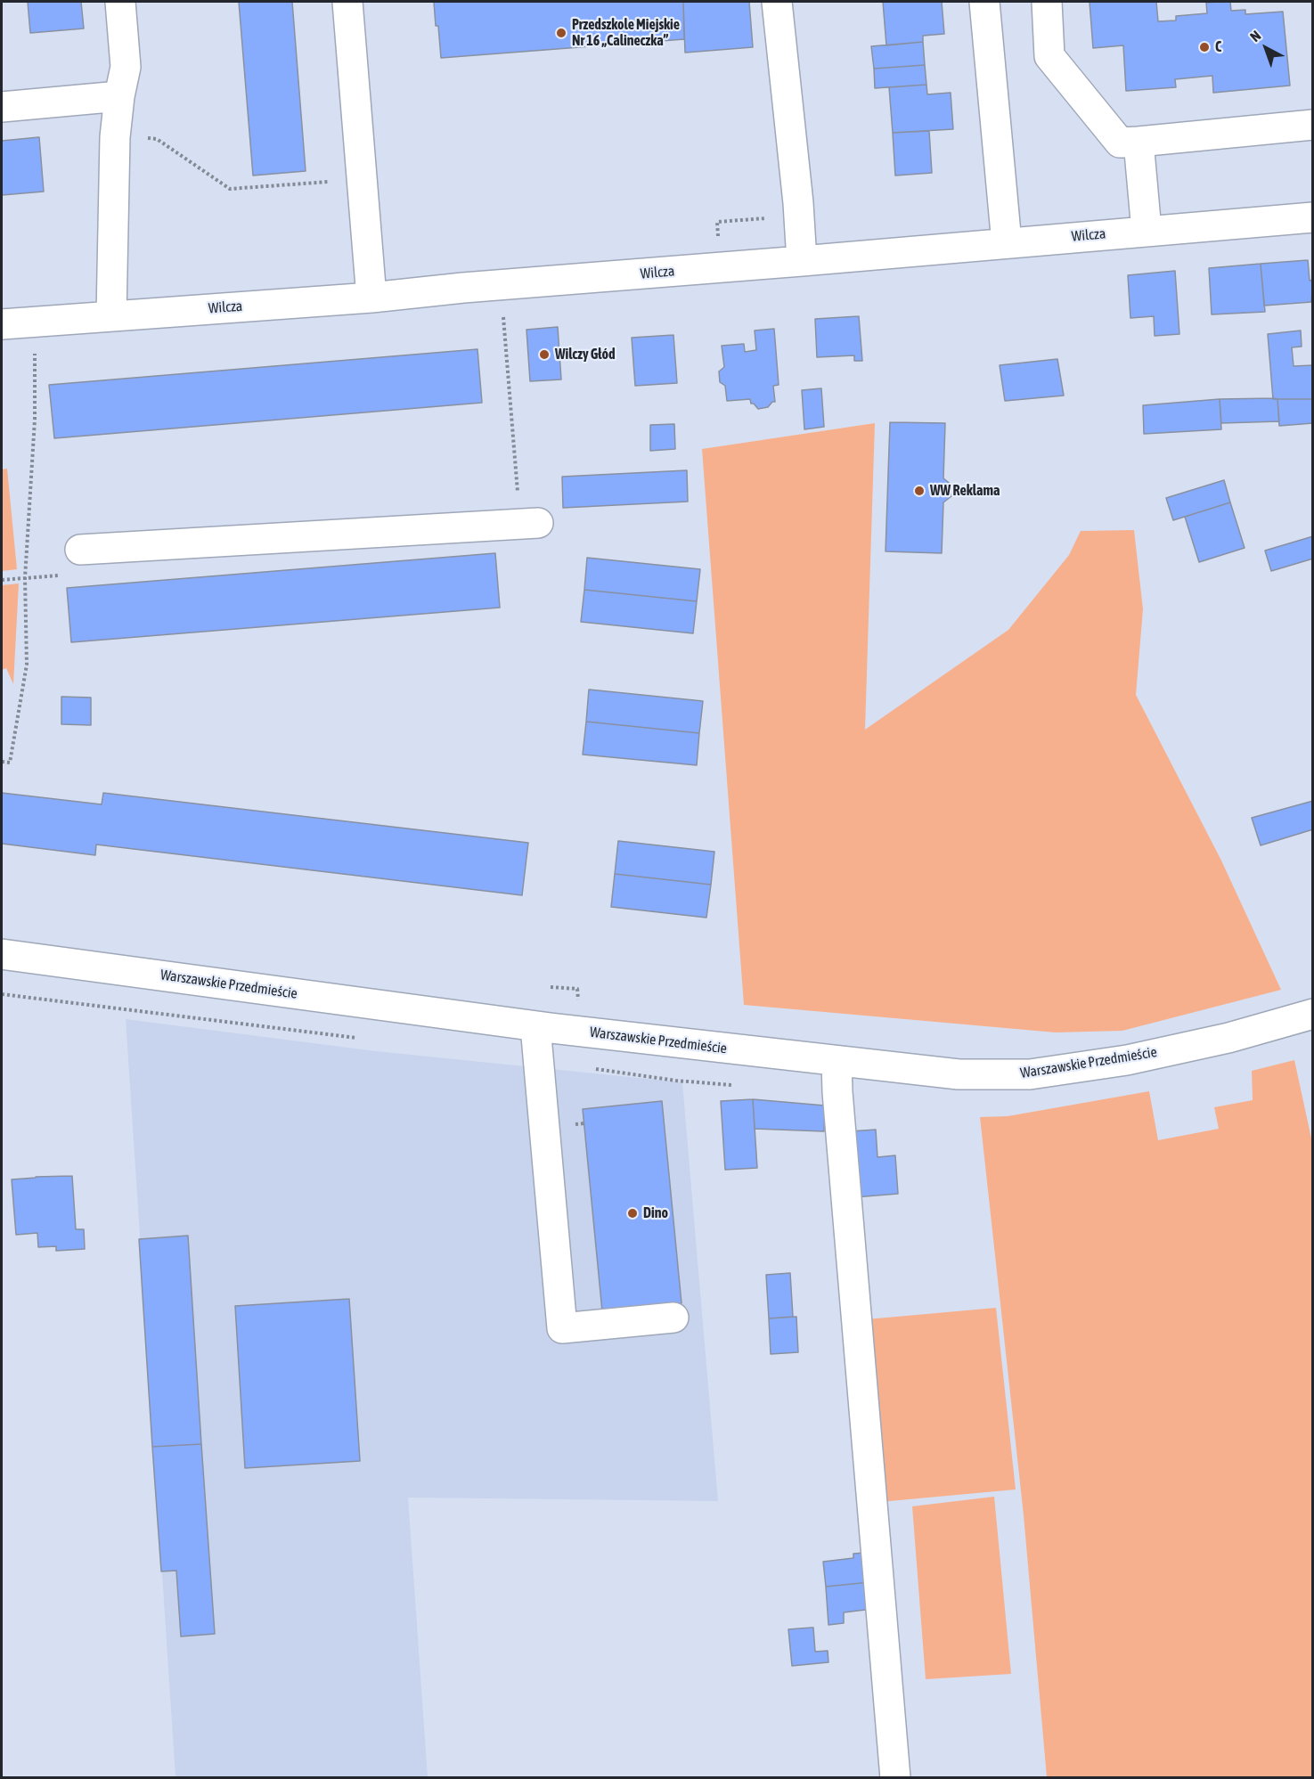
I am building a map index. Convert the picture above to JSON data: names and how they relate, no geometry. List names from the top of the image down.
{
  "streets": {
    "street": ["Wilcza", "Warszawskie Przedmieście"]
  },
  "places": [
    "Przedszkole Miejskie Nr 16 „Calineczka”",
    "C",
    "Wilczy Głód",
    "WW Reklama",
    "Dino"
  ],
  "north": "top left"
}
